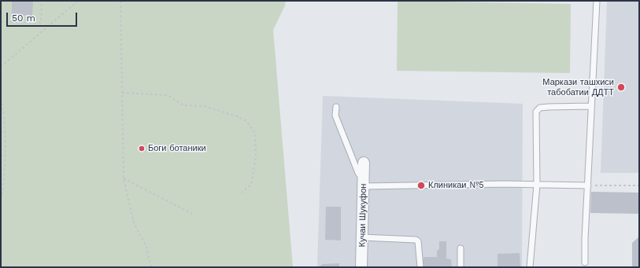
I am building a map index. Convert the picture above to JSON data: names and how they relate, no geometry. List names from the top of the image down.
{
  "streets": {
    "street": ["Кучаи Шукуфон"]
  },
  "places": ["Маркази ташхиси табобатии ДДТТ", "Боги ботаники", "Клиникаи №5"],
  "scale_bar": "50 m"
}
